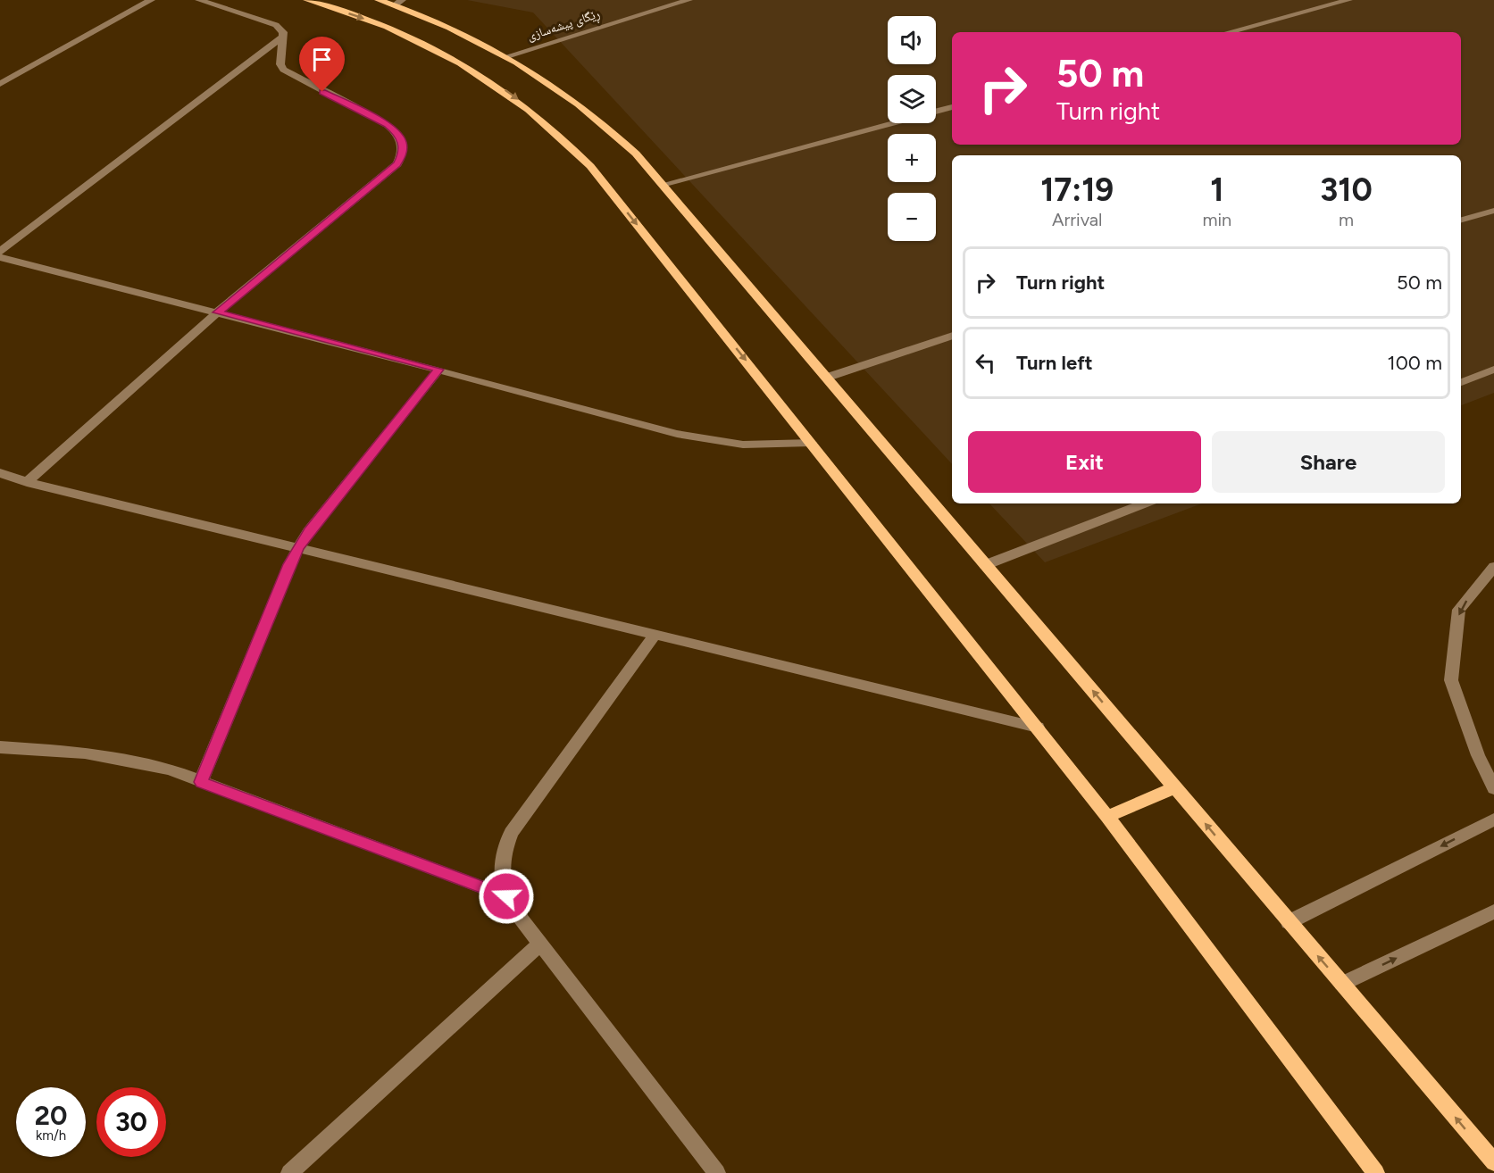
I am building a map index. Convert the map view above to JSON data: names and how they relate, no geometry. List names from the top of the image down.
{
  "streets": {
    "street": ["ڕێگای پیشەسازی"]
  },
  "page": {
    "map_buttons": ["+", "−"],
    "turn": ["50 m", "Turn right"],
    "eta": [
      "17:19",
      "Arrival",
      "1",
      "min",
      "310",
      "m"
    ],
    "list": [
      {
        "name": "Turn right",
        "value": "50 m"
      },
      {
        "name": "Turn left",
        "value": "100 m"
      }
    ],
    "buttons": ["Exit", "Share"],
    "speed": "20 km/h",
    "limit": "30"
  }
}
